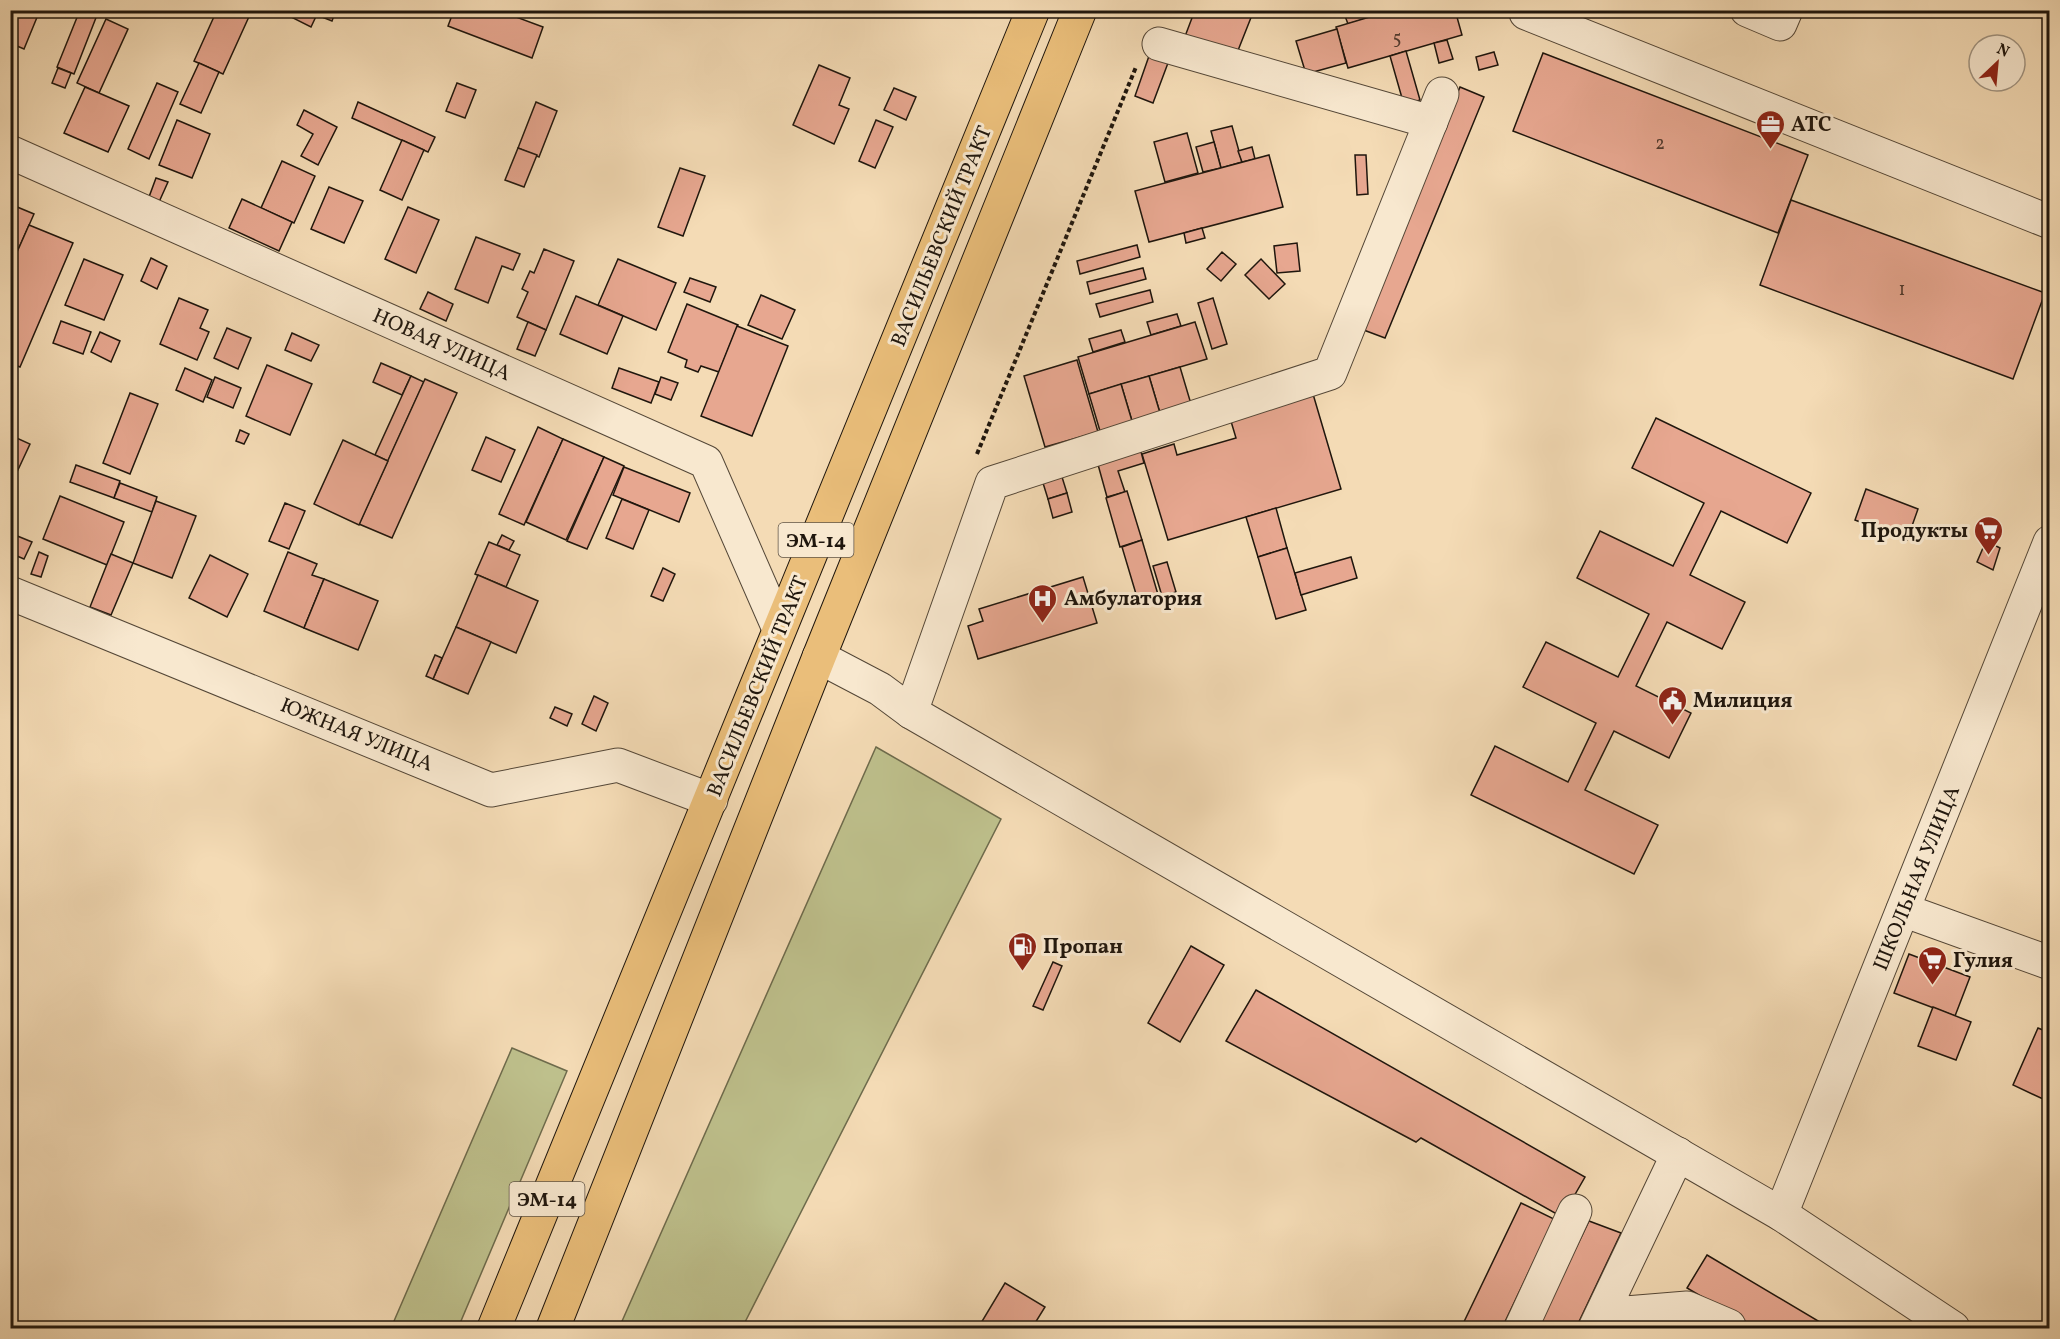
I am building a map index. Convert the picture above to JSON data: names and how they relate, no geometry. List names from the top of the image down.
{
  "streets": {
    "main road": ["ВАСИЛЬЕВСКИЙ ТРАКТ", "ЭМ-14"],
    "street": ["НОВАЯ УЛИЦА", "ЮЖНАЯ УЛИЦА", "ШКОЛЬНАЯ УЛИЦА"]
  },
  "crossings": [
    ["ВАСИЛЬЕВСКИЙ ТРАКТ", "НОВАЯ УЛИЦА"],
    ["ВАСИЛЬЕВСКИЙ ТРАКТ", "ЮЖНАЯ УЛИЦА"]
  ],
  "places": {
    "office": ["АТС"],
    "supermarket": ["Продукты", "Гулия"],
    "hospital": ["Амбулатория"],
    "public building": ["Милиция"],
    "fuel station": ["Пропан"]
  },
  "house_numbers": ["5", "2", "1"],
  "north": "top right"
}
